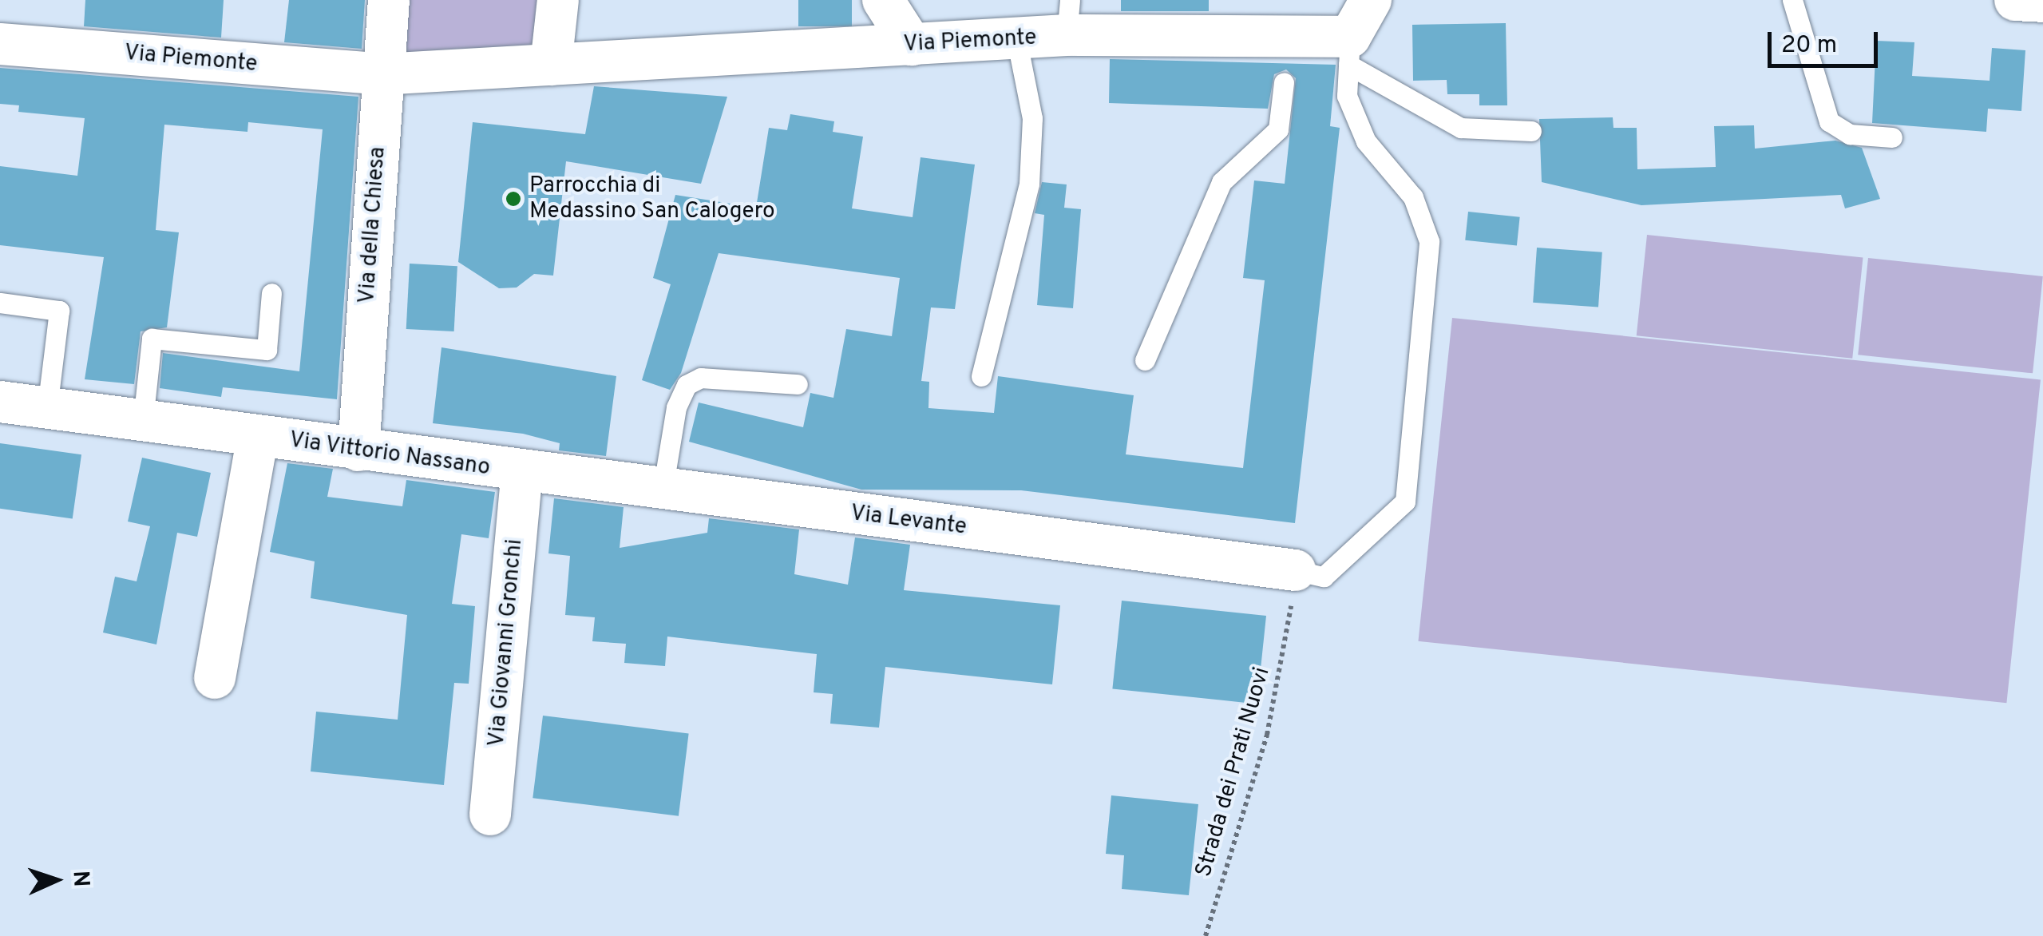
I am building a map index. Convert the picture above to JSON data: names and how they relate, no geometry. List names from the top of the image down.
{
  "streets": {
    "street": [
      "Via Piemonte",
      "Via della Chiesa",
      "Via Vittorio Nassano",
      "Via Levante",
      "Via Giovanni Gronchi"
    ],
    "path": ["Strada dei Prati Nuovi"]
  },
  "crossings": [
    ["Via Piemonte", "Via della Chiesa"],
    ["Via della Chiesa", "Via Vittorio Nassano"],
    ["Via Vittorio Nassano", "Via Levante"],
    ["Via Vittorio Nassano", "Via Giovanni Gronchi"],
    ["Via Levante", "Via Giovanni Gronchi"],
    ["Via Levante", "Strada dei Prati Nuovi"]
  ],
  "places": ["Parrocchia di Medassino San Calogero"],
  "scale_bar": "20 m",
  "north": "right"
}
